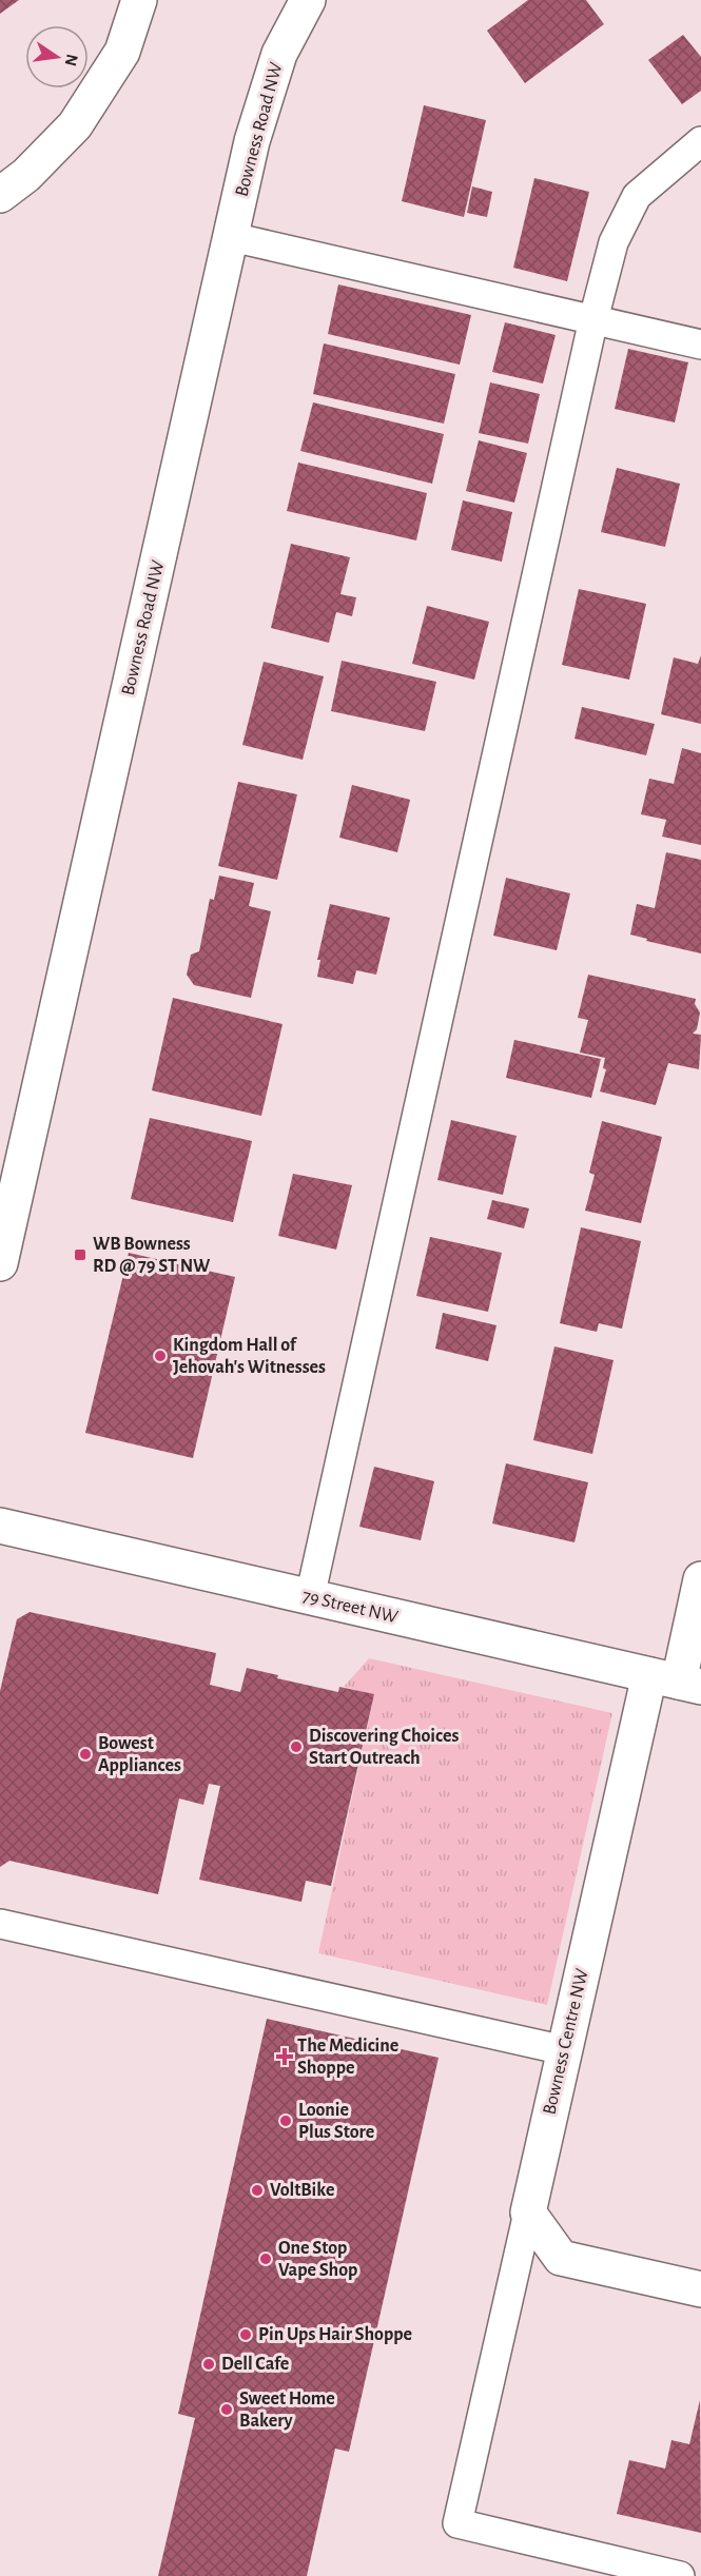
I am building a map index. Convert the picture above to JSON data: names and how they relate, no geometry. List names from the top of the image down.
{
  "streets": {
    "street": ["Bowness Road NW", "79 Street NW", "Bowness Centre NW"]
  },
  "crossings": [
    ["79 Street NW", "Bowness Centre NW"]
  ],
  "places": {
    "transit": ["WB Bowness RD @ 79 ST NW"],
    "other": [
      "Kingdom Hall of Jehovah's Witnesses",
      "Discovering Choices Start Outreach",
      "Bowest Appliances",
      "Loonie Plus Store",
      "VoltBike",
      "One Stop Vape Shop",
      "Pin Ups Hair Shoppe",
      "Dell Cafe",
      "Sweet Home Bakery"
    ],
    "health": ["The Medicine Shoppe"]
  },
  "north": "right"
}
